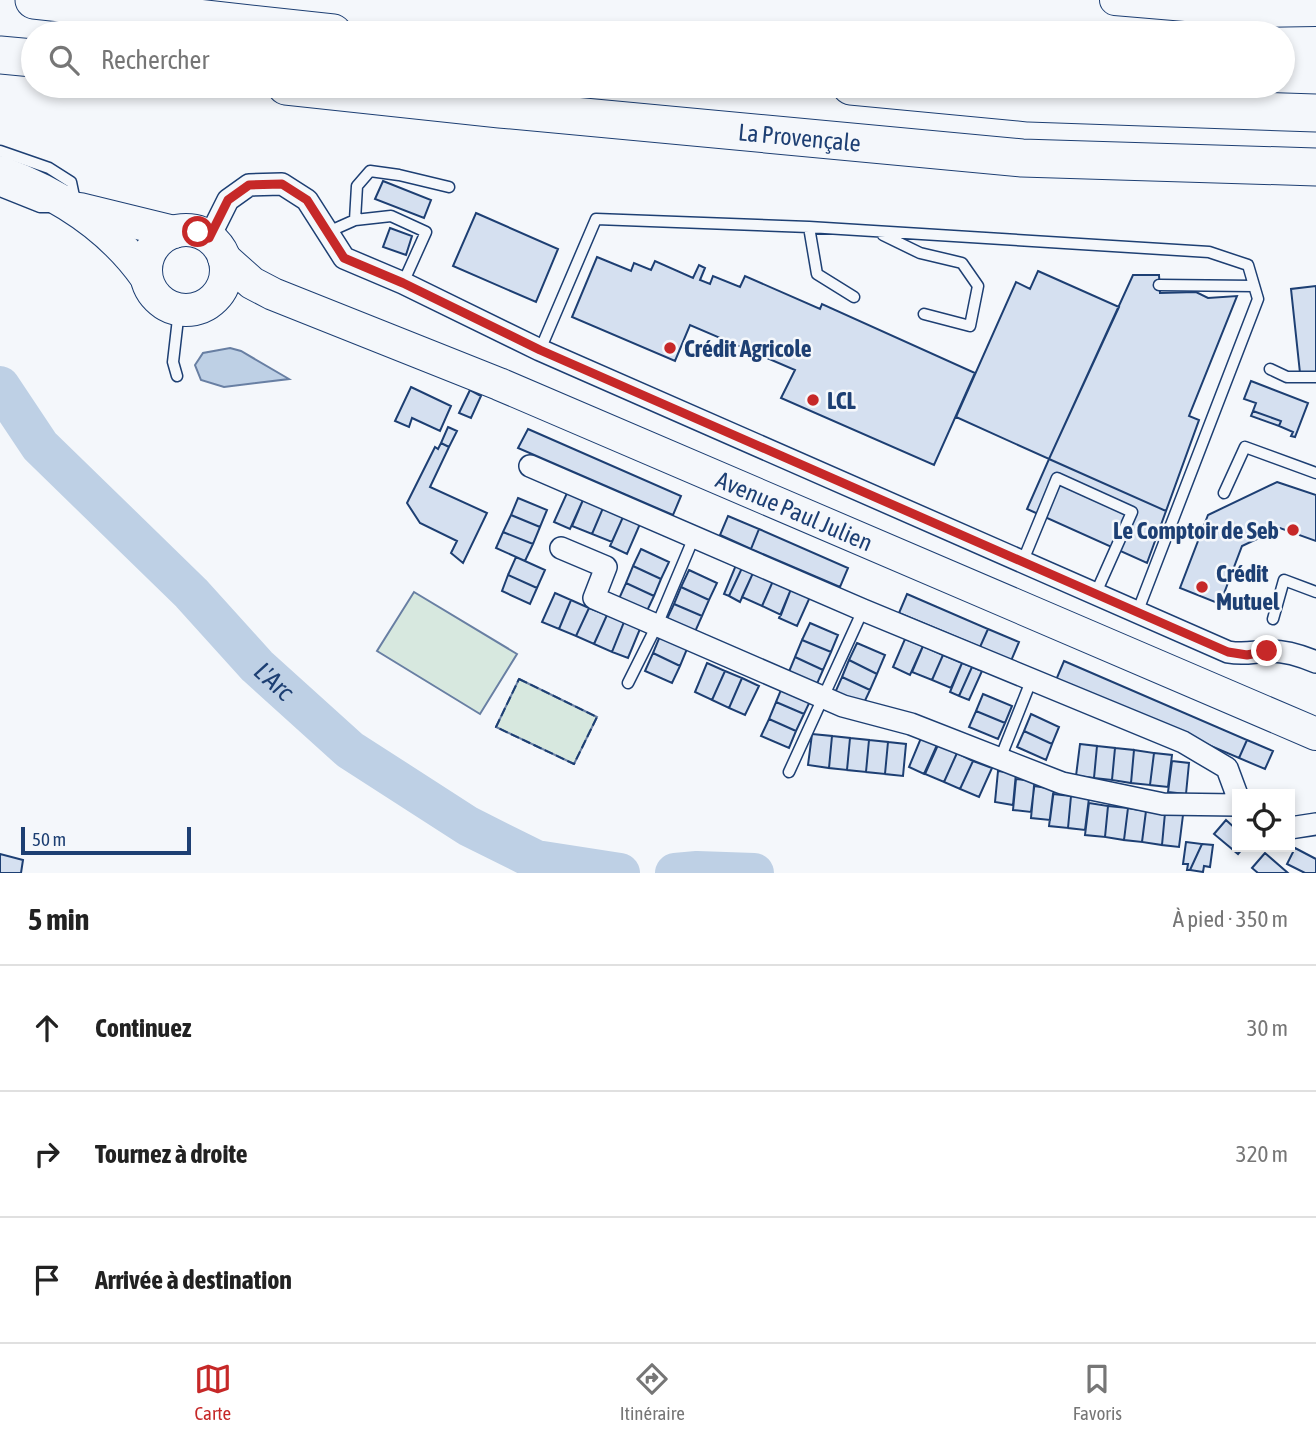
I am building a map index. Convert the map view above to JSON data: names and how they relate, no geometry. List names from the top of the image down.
{
  "streets": {
    "highway": ["La Provençale"],
    "main road": ["Avenue Paul Julien"]
  },
  "water": ["L'Arc"],
  "places": [
    "Crédit Agricole",
    "LCL",
    "Le Comptoir de Seb",
    "Crédit Mutuel"
  ],
  "scale_bar": "50 m",
  "page": {
    "search": "Rechercher",
    "scale": "50 m",
    "heading": ["5 min", "À pied · 350 m"],
    "list": [
      ["Continuez", "30 m"],
      ["Tournez à droite", "320 m"],
      "Arrivée à destination"
    ],
    "nav": ["Carte", "Itinéraire", "Favoris"]
  }
}
